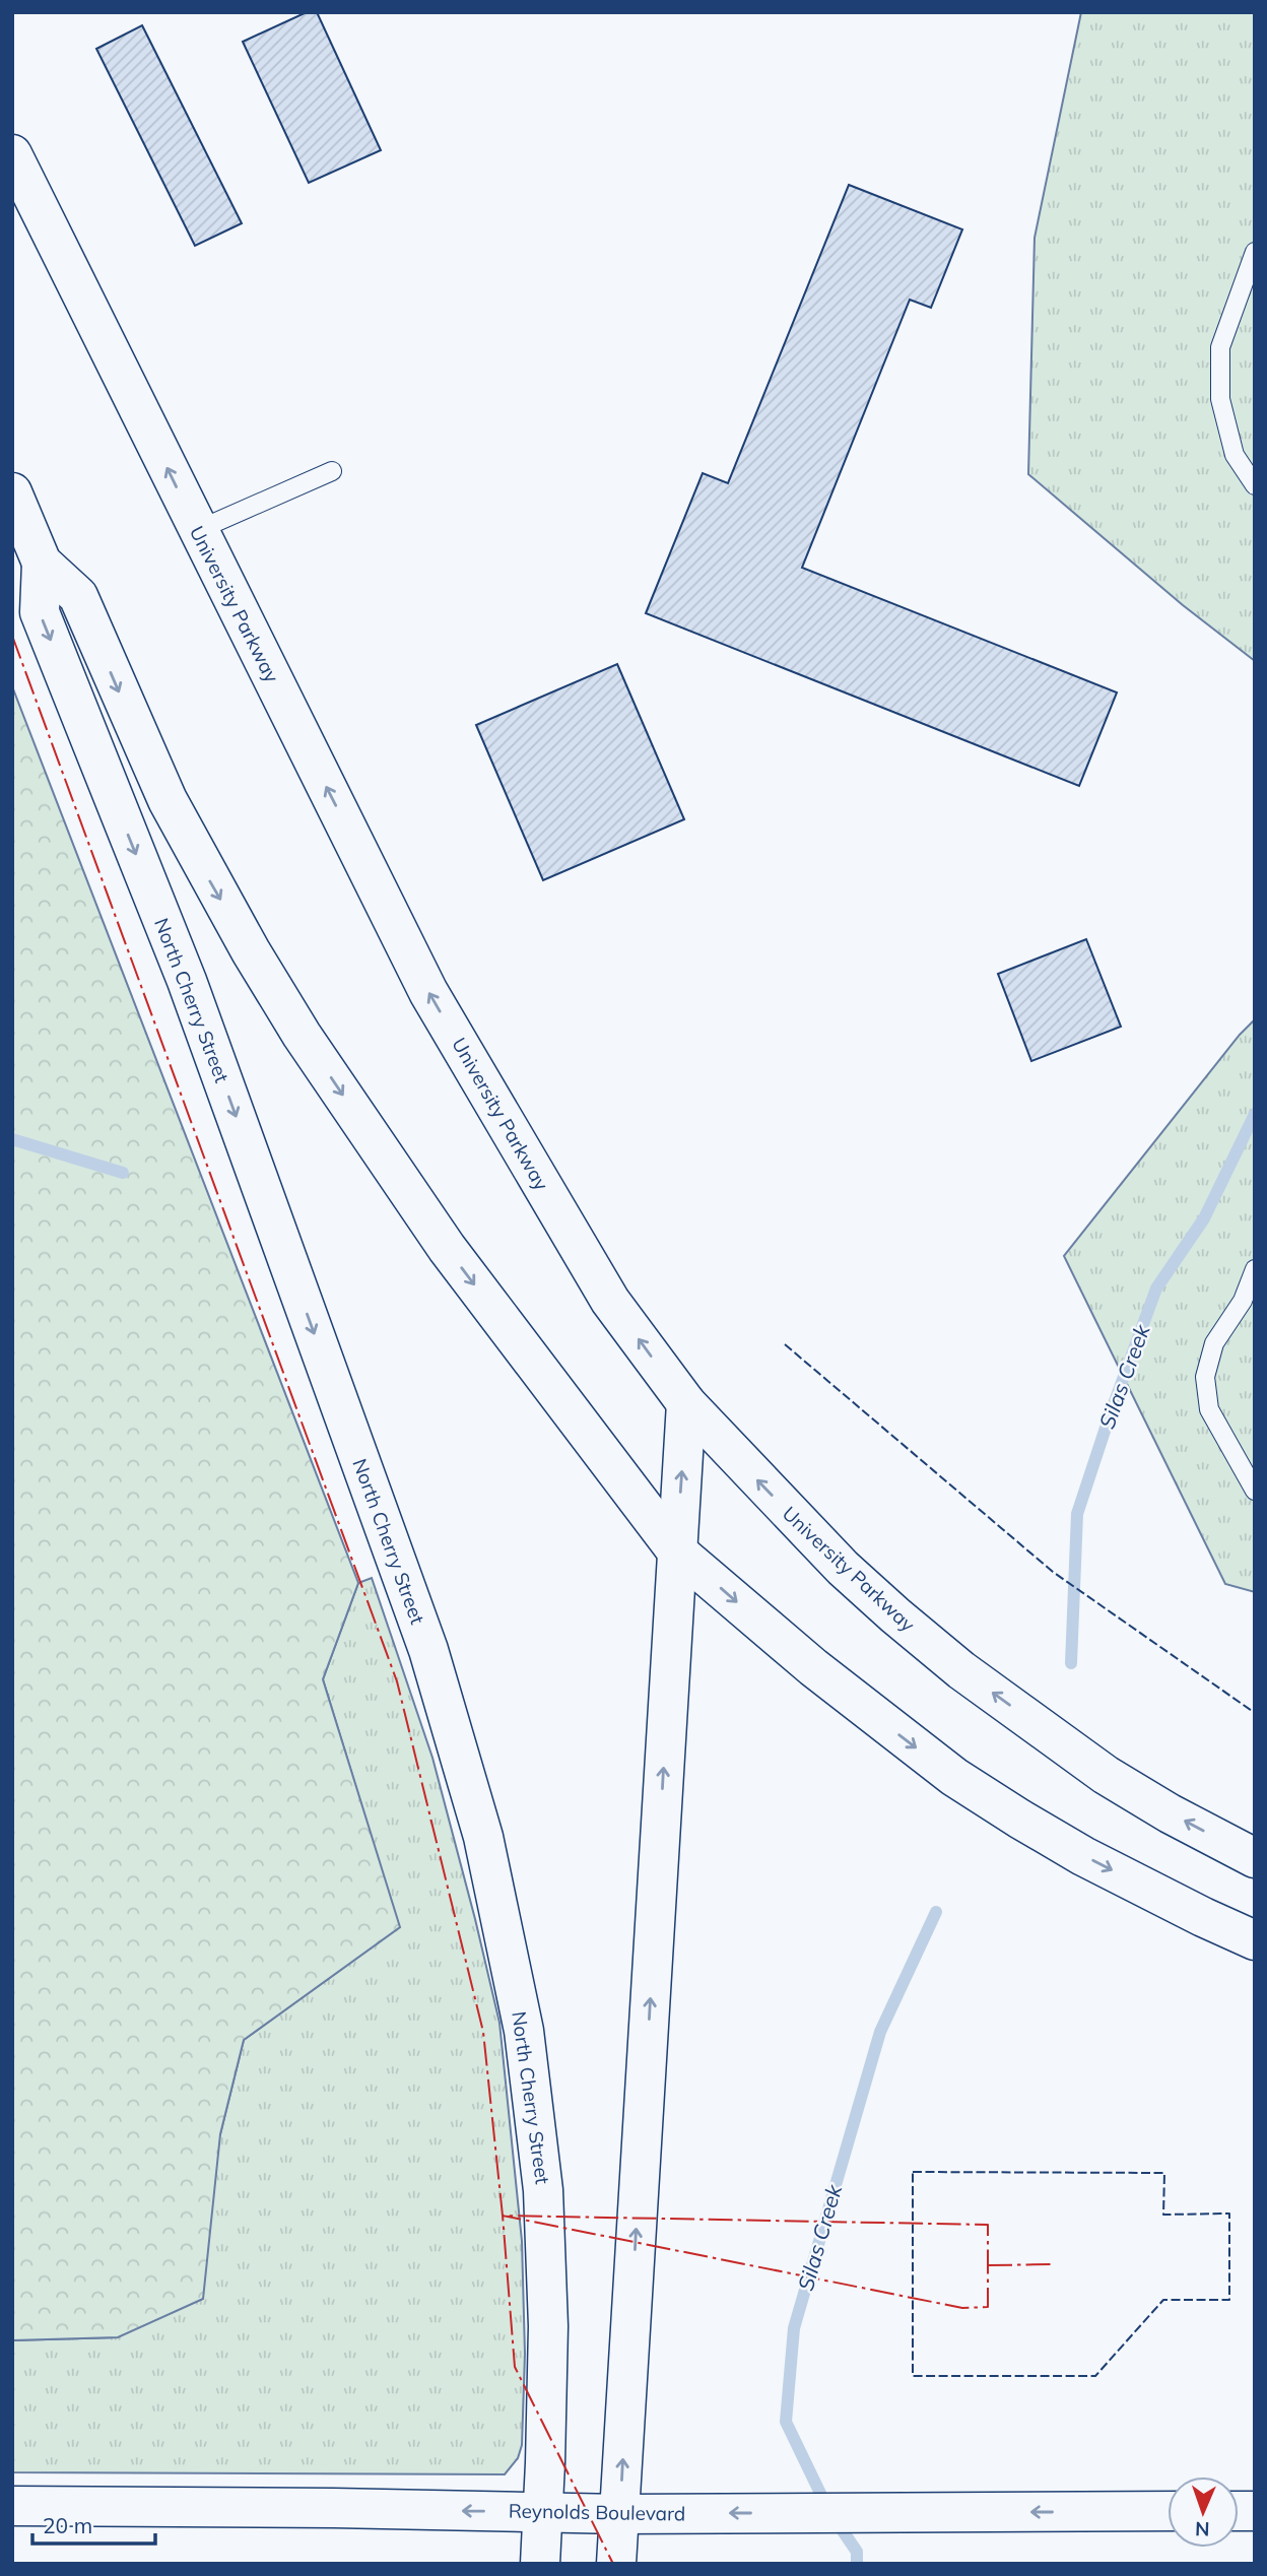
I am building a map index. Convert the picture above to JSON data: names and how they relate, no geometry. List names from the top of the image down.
{
  "streets": {
    "main road": ["University Parkway", "North Cherry Street", "Reynolds Boulevard"]
  },
  "crossings": [
    ["North Cherry Street", "Reynolds Boulevard"]
  ],
  "one_way": ["Reynolds Boulevard"],
  "water": ["Silas Creek"],
  "scale_bar": "20 m",
  "north": "bottom"
}
